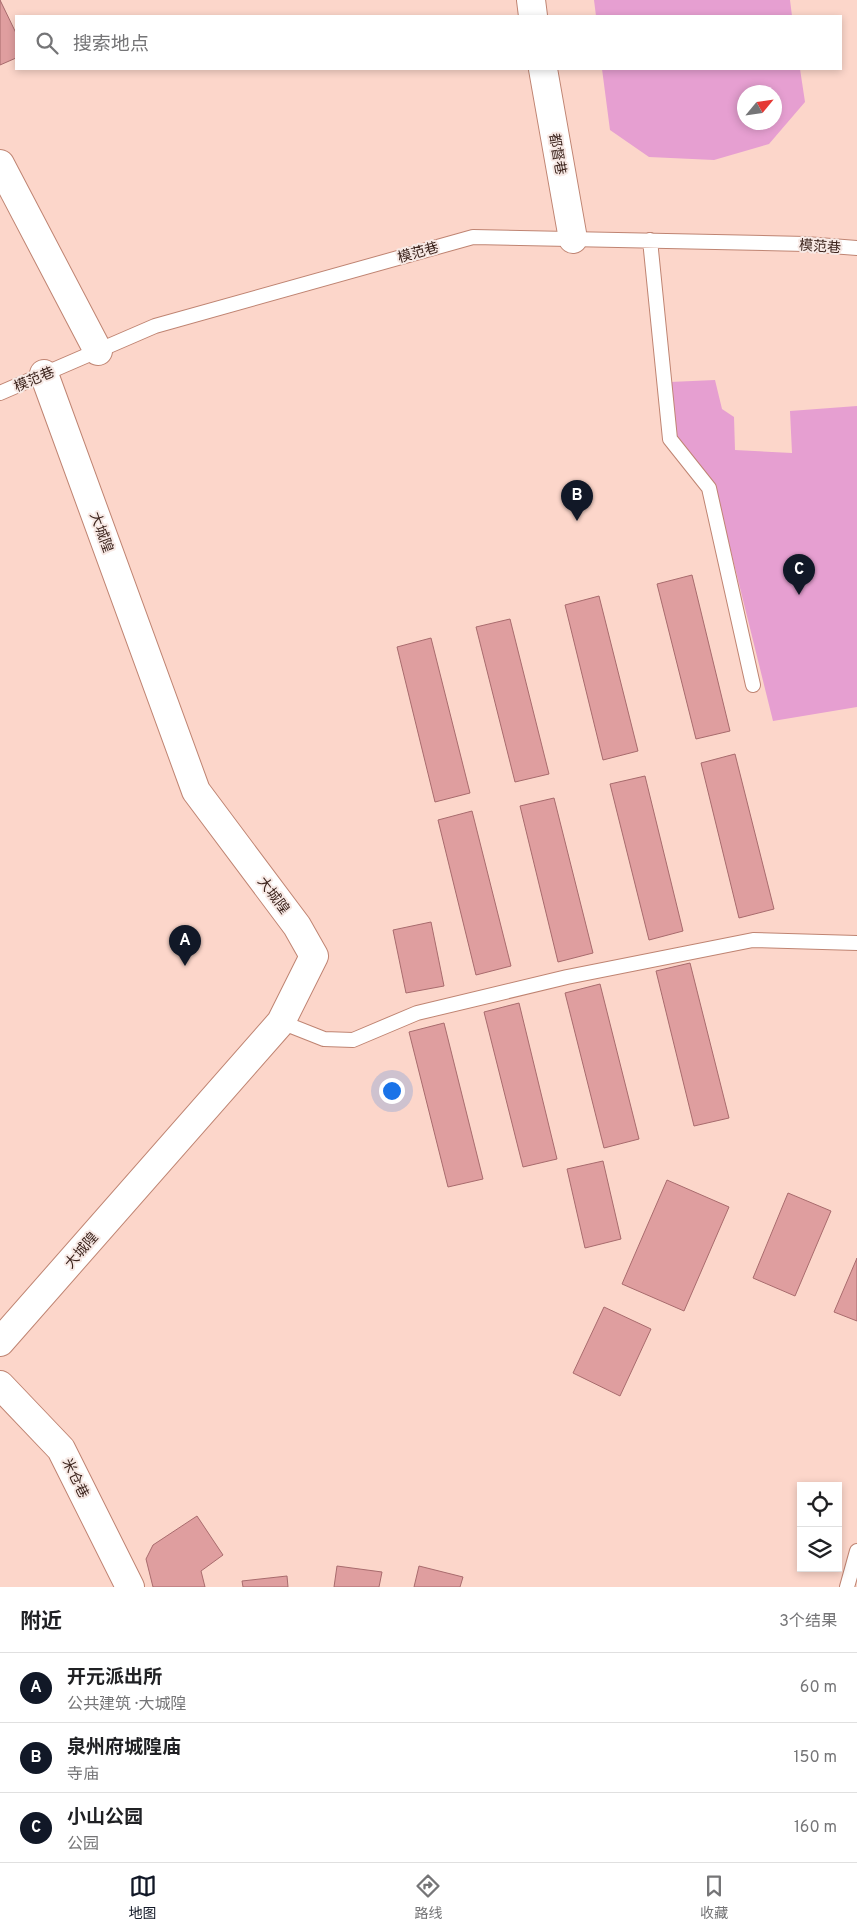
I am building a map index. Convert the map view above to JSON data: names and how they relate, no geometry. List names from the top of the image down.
{
  "streets": {
    "street": ["都督巷", "大城隍", "米仓巷"],
    "lane": ["模范巷"]
  },
  "crossings": [
    ["都督巷", "模范巷"],
    ["模范巷", "大城隍"]
  ],
  "north": "top right",
  "page": {
    "search": "搜索地点",
    "pins": ["B", "C", "A"],
    "heading": ["附近", "3个结果"],
    "list": [
      {
        "mark": "A",
        "name": "开元派出所",
        "note": "公共建筑 · 大城隍",
        "value": "60 m"
      },
      {
        "mark": "B",
        "name": "泉州府城隍庙",
        "note": "寺庙",
        "value": "150 m"
      },
      {
        "mark": "C",
        "name": "小山公园",
        "note": "公园",
        "value": "160 m"
      }
    ],
    "nav": ["地图", "路线", "收藏"]
  }
}
